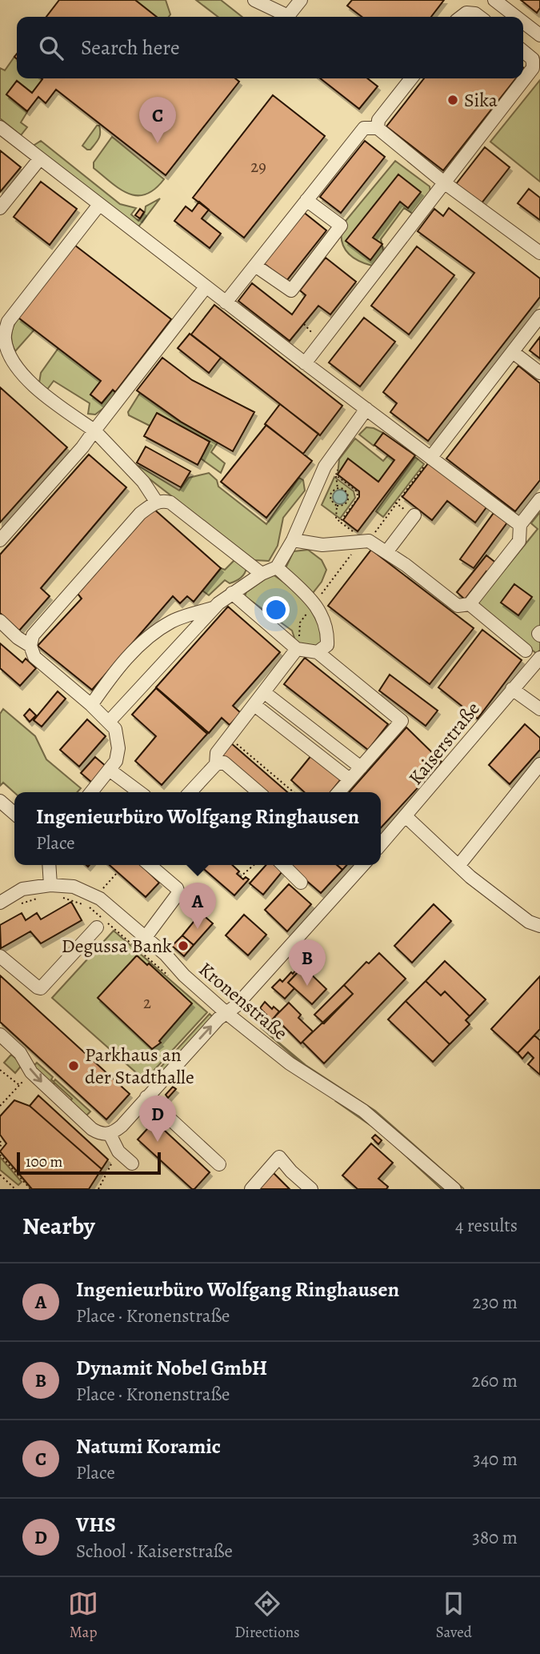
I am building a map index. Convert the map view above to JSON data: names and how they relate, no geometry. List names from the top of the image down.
{
  "streets": {
    "street": ["Kaiserstraße", "Kronenstraße"]
  },
  "places": ["Sika", "Degussa Bank", "Parkhaus an der Stadthalle"],
  "house_numbers": ["29", "2"],
  "scale_bar": "100 m",
  "page": {
    "search": "Search here",
    "pins": [
      "C",
      "A",
      "B",
      "D"
    ],
    "popup": ["Ingenieurbüro Wolfgang Ringhausen", "Place"],
    "scale": "100 m",
    "heading": ["Nearby", "4 results"],
    "list": [
      {
        "mark": "A",
        "name": "Ingenieurbüro Wolfgang Ringhausen",
        "note": "Place · Kronenstraße",
        "value": "230 m"
      },
      {
        "mark": "B",
        "name": "Dynamit Nobel GmbH",
        "note": "Place · Kronenstraße",
        "value": "260 m"
      },
      {
        "mark": "C",
        "name": "Natumi Koramic",
        "note": "Place",
        "value": "340 m"
      },
      {
        "mark": "D",
        "name": "VHS",
        "note": "School · Kaiserstraße",
        "value": "380 m"
      }
    ],
    "nav": ["Map", "Directions", "Saved"]
  }
}
